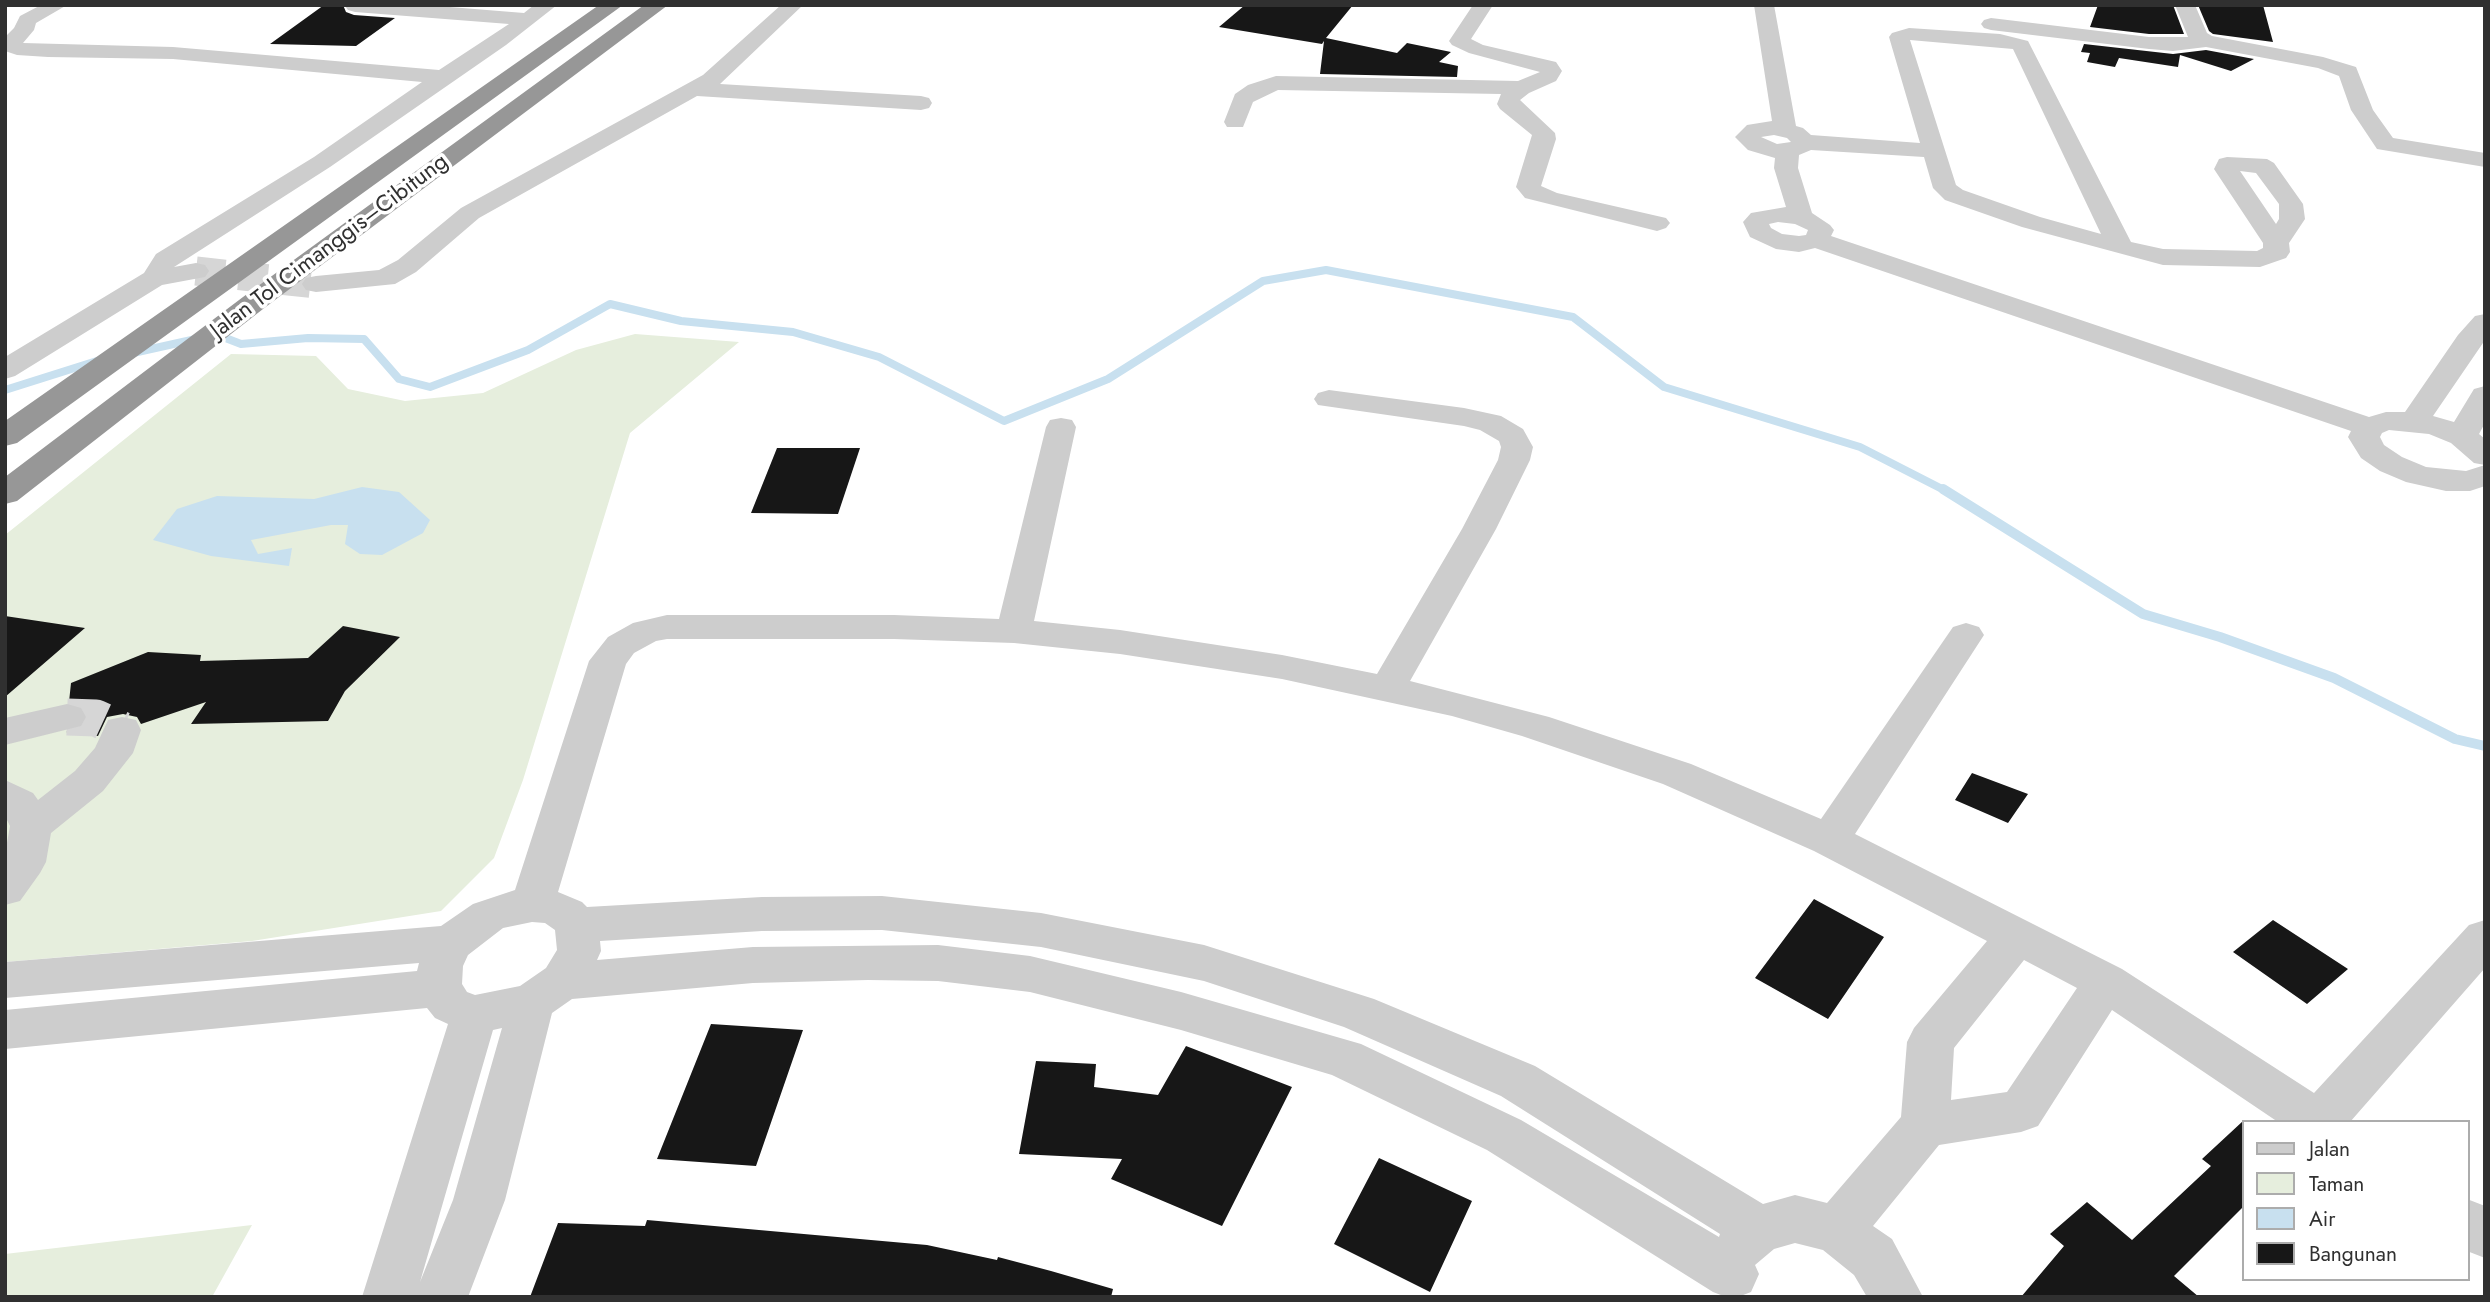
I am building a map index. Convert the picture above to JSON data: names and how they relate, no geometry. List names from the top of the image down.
{
  "streets": {
    "highway": ["Jalan Tol Cimanggis–Cibitung"]
  },
  "legend": [
    "Jalan",
    "Taman",
    "Air",
    "Bangunan"
  ]
}
